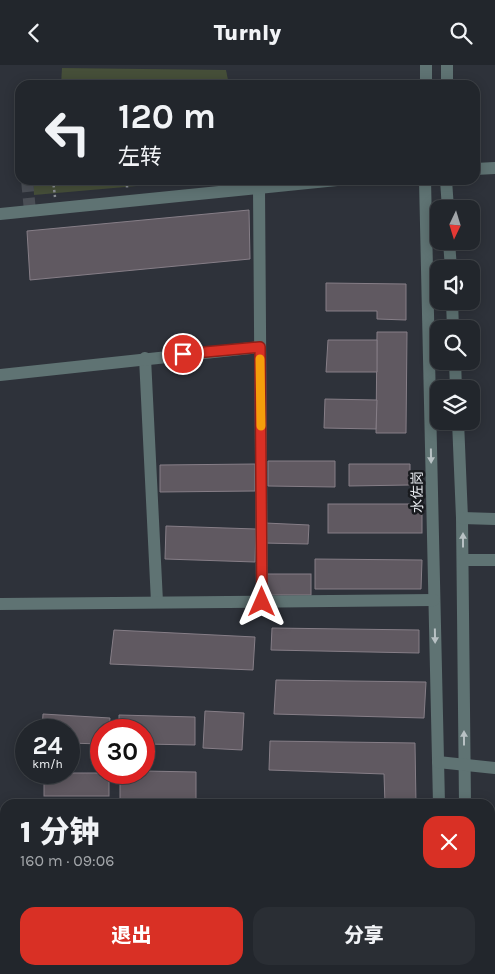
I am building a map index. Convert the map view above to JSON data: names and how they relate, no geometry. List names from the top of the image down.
{
  "streets": {
    "street": ["水佐岗"]
  },
  "north": "bottom",
  "page": {
    "header": "Turnly",
    "turn": ["120 m", "左转"],
    "speed": "24 km/h",
    "limit": "30",
    "heading": ["1 分钟", "160 m · 09:06"],
    "buttons": ["退出", "分享"]
  }
}
